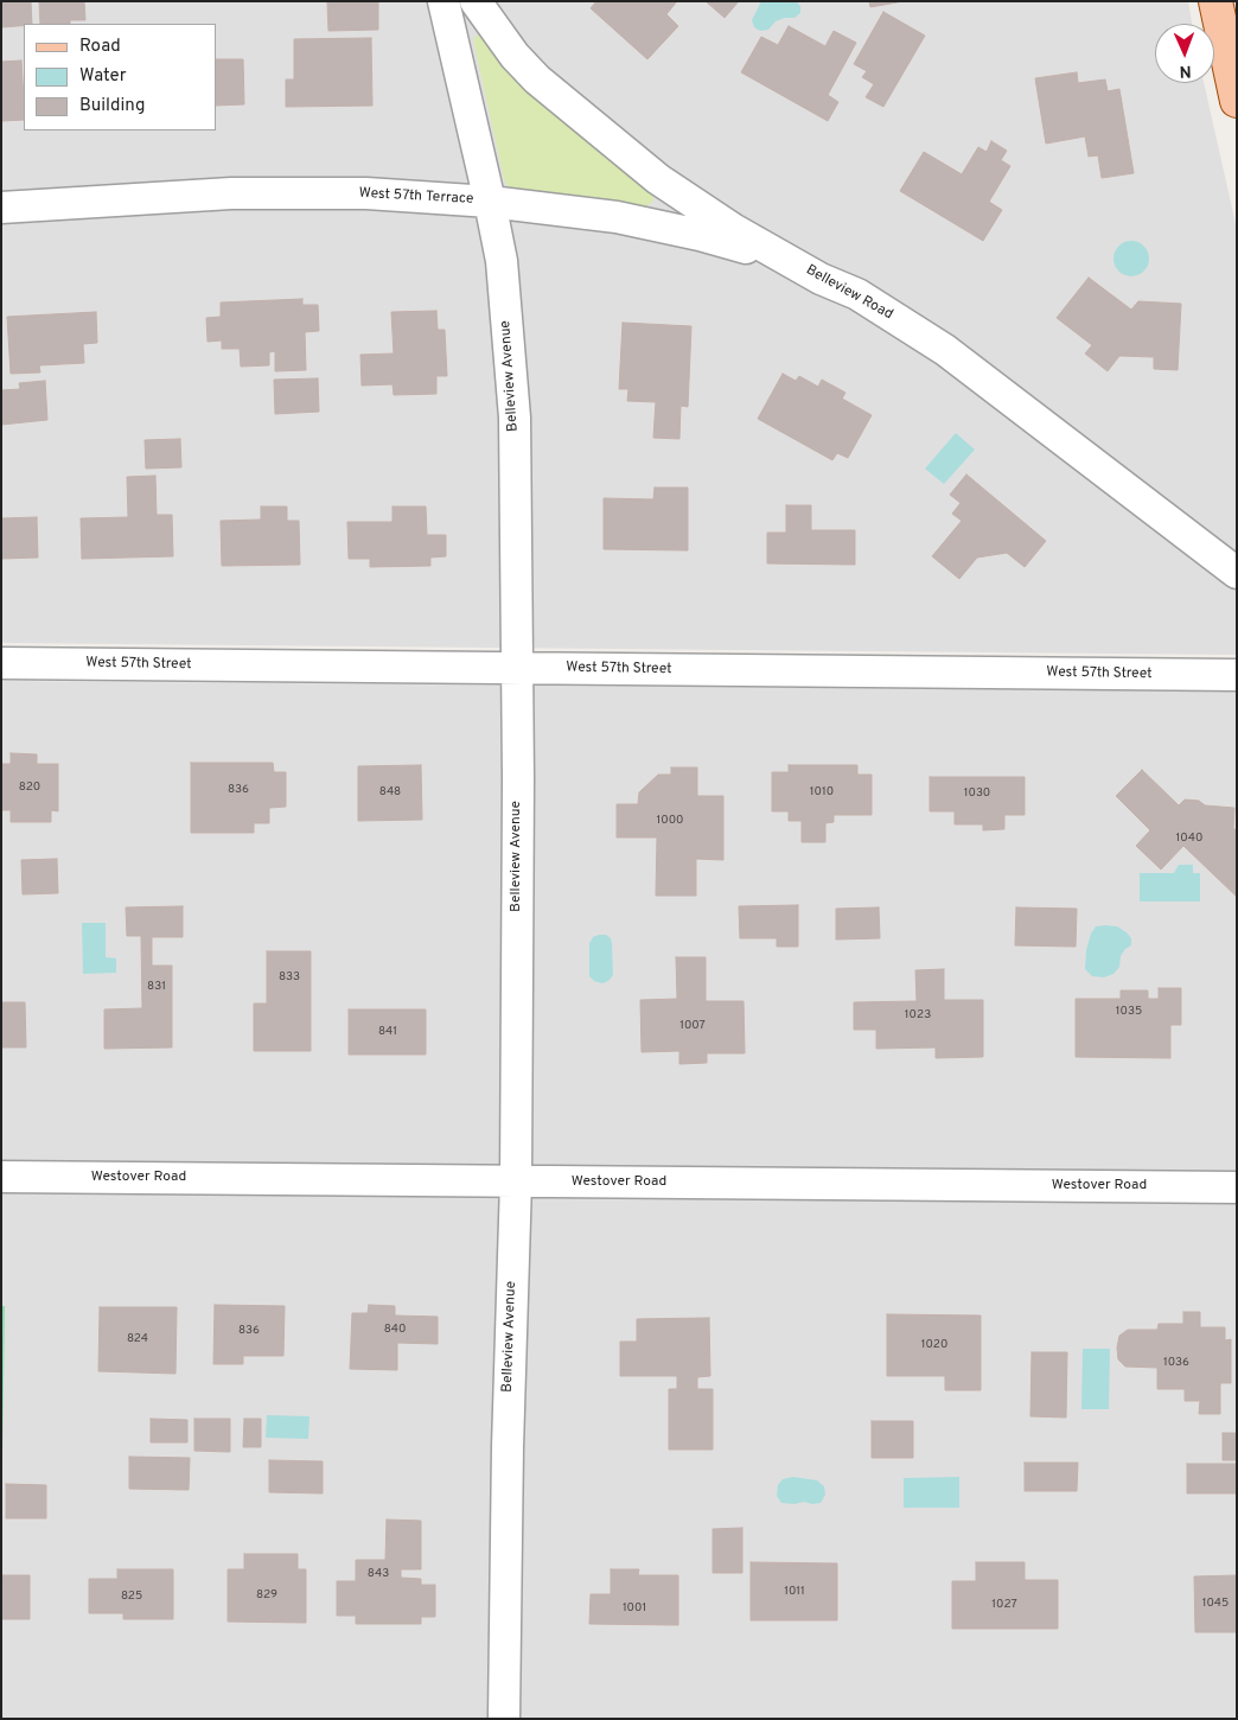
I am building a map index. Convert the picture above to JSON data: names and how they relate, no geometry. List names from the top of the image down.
{
  "streets": {
    "street": [
      "West 57th Terrace",
      "Belleview Road",
      "Belleview Avenue",
      "West 57th Street",
      "Westover Road"
    ]
  },
  "crossings": [
    ["West 57th Terrace", "Belleview Road"],
    ["West 57th Terrace", "Belleview Avenue"],
    ["Belleview Avenue", "West 57th Street"],
    ["Belleview Avenue", "Westover Road"]
  ],
  "house_numbers": [
    "820",
    "836",
    "848",
    "1010",
    "1030",
    "1000",
    "1040",
    "833",
    "831",
    "1035",
    "1023",
    "1007",
    "841",
    "840",
    "836",
    "824",
    "1020",
    "1036",
    "843",
    "1011",
    "829",
    "825",
    "1045",
    "1027",
    "1001"
  ],
  "legend": ["Road", "Water", "Building"],
  "north": "bottom"
}
